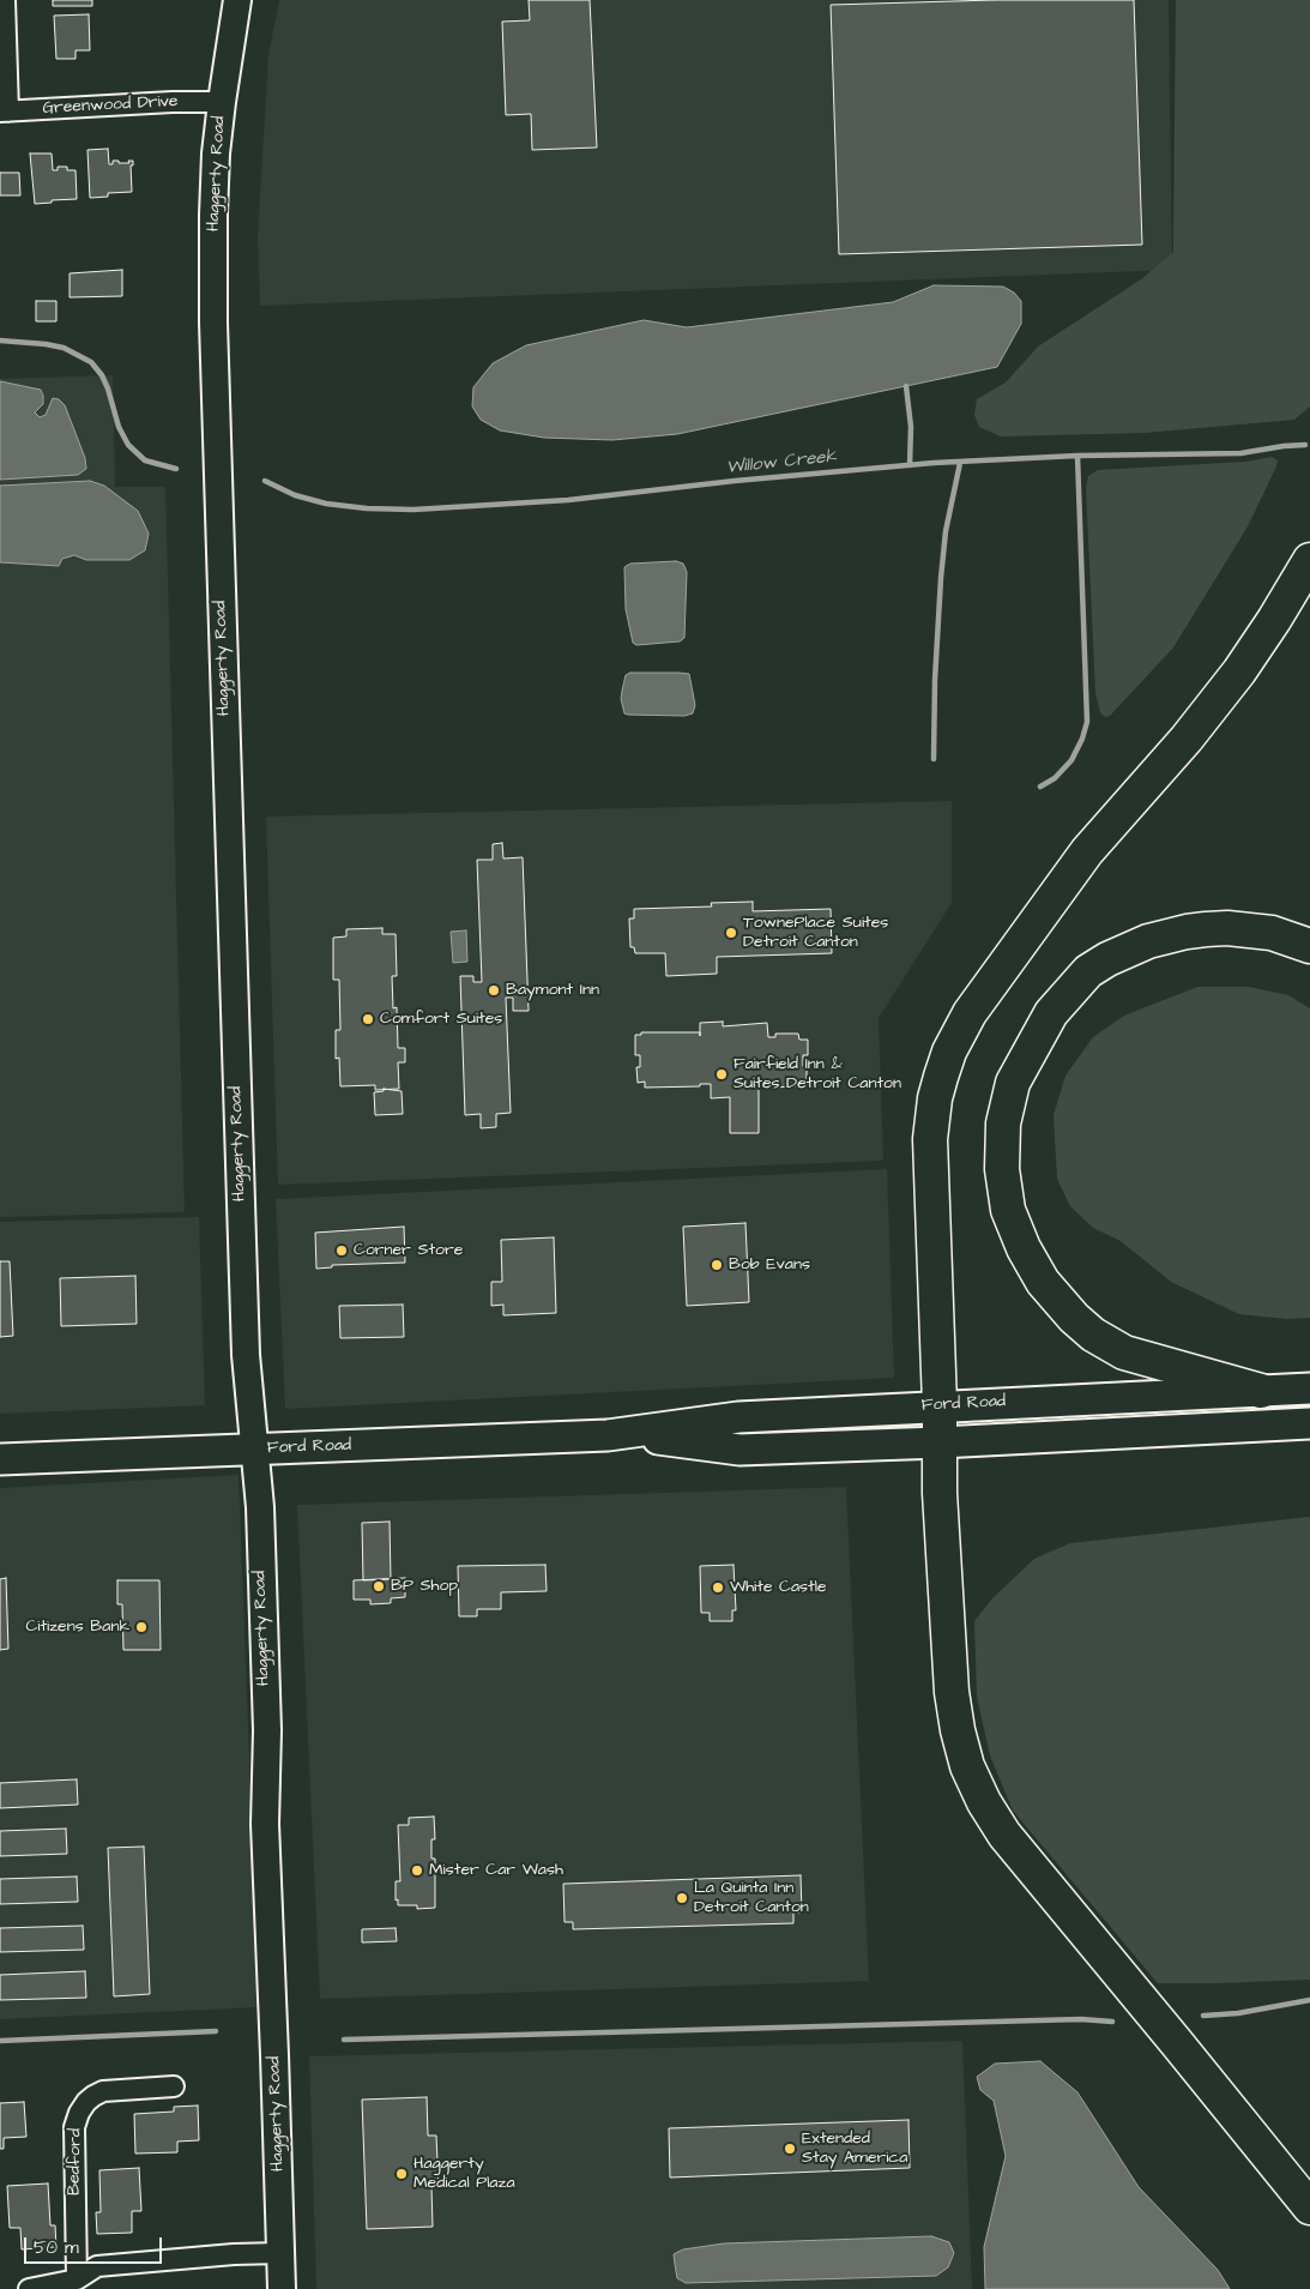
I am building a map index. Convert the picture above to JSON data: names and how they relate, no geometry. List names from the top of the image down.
{
  "streets": {
    "main road": ["Haggerty Road", "Ford Road"],
    "street": ["Greenwood Drive", "Bedford"]
  },
  "crossings": [
    ["Greenwood Drive", "Haggerty Road"],
    ["Haggerty Road", "Ford Road"]
  ],
  "water": ["Willow Creek"],
  "places": [
    "TownePlace Suites Detroit Canton",
    "Baymont Inn",
    "Comfort Suites",
    "Fairfield Inn & Suites Detroit Canton",
    "Corner Store",
    "Bob Evans",
    "BP Shop",
    "White Castle",
    "Citizens Bank",
    "Mister Car Wash",
    "La Quinta Inn Detroit Canton",
    "Extended Stay America",
    "Haggerty Medical Plaza"
  ],
  "scale_bar": "50 m"
}
